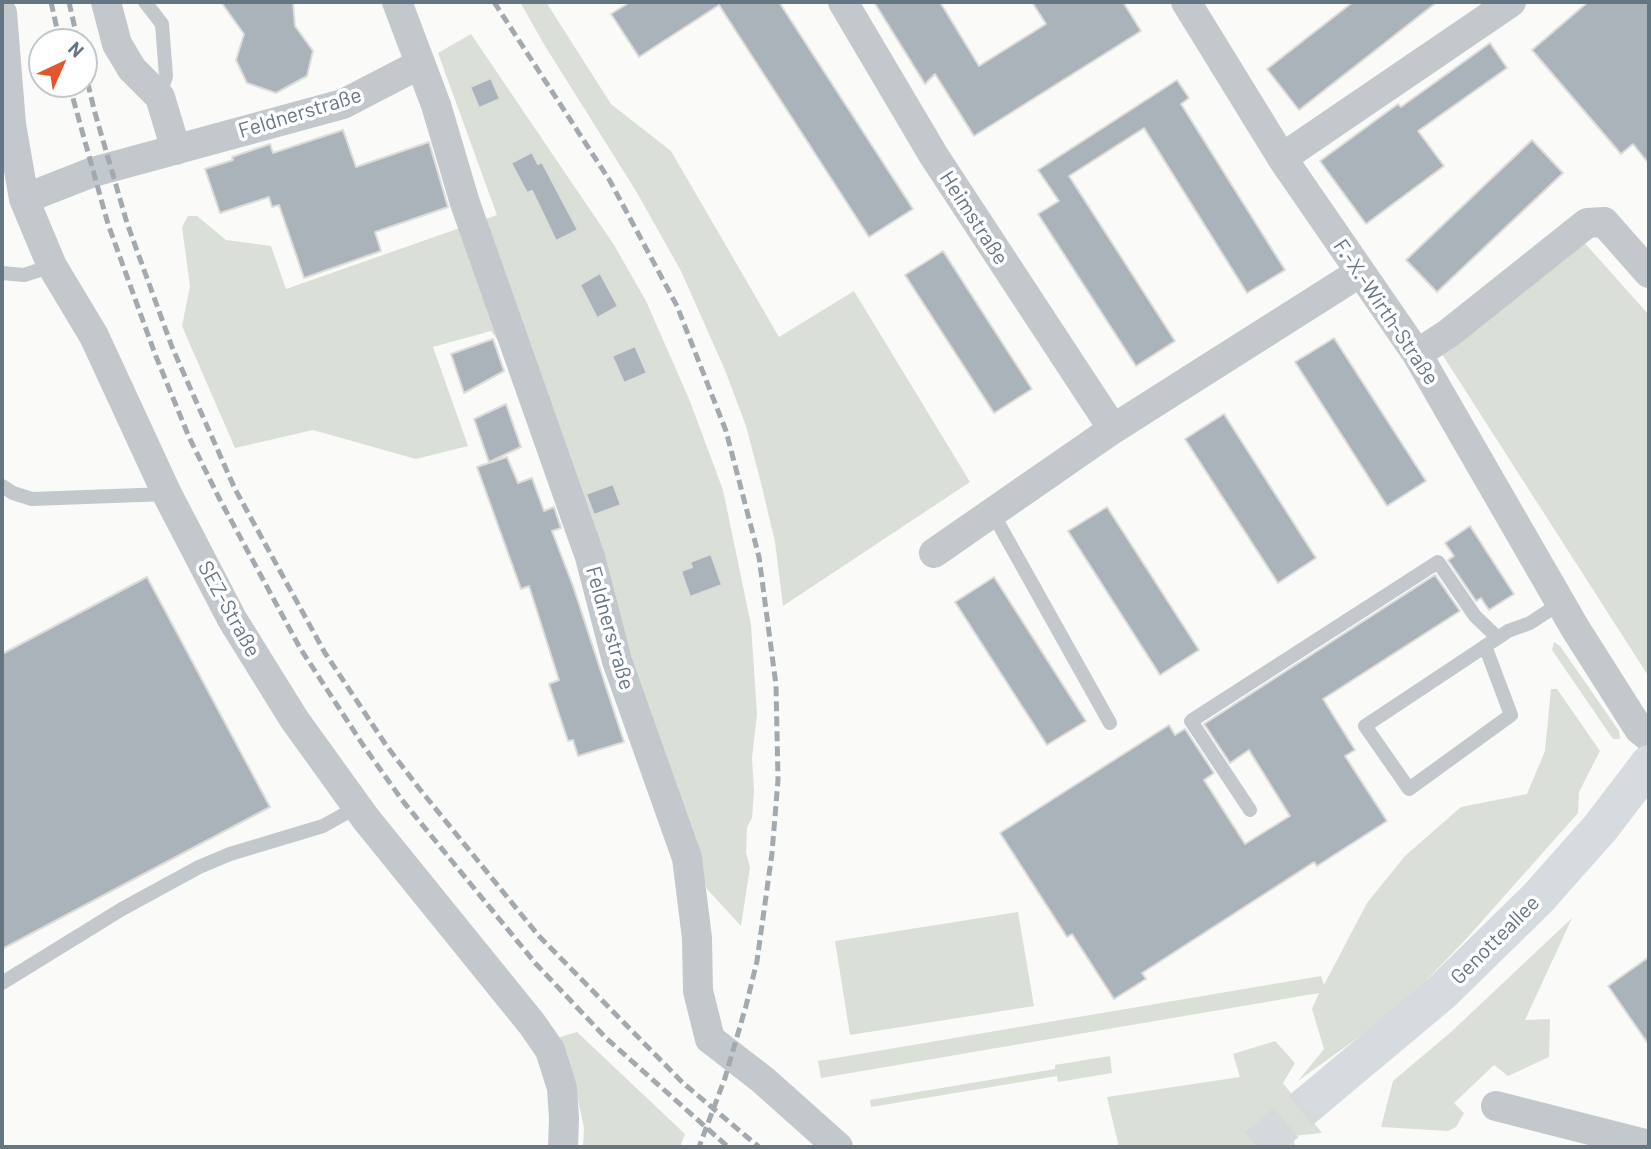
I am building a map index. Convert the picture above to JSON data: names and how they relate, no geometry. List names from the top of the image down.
{
  "streets": {
    "main road": ["Genotteallee"],
    "street": [
      "Feldnerstraße",
      "Heimstraße",
      "F.-X.-Wirth-Straße",
      "SEZ-Straße"
    ]
  },
  "crossings": [
    ["Feldnerstraße", "SEZ-Straße"]
  ],
  "north": "top right"
}
